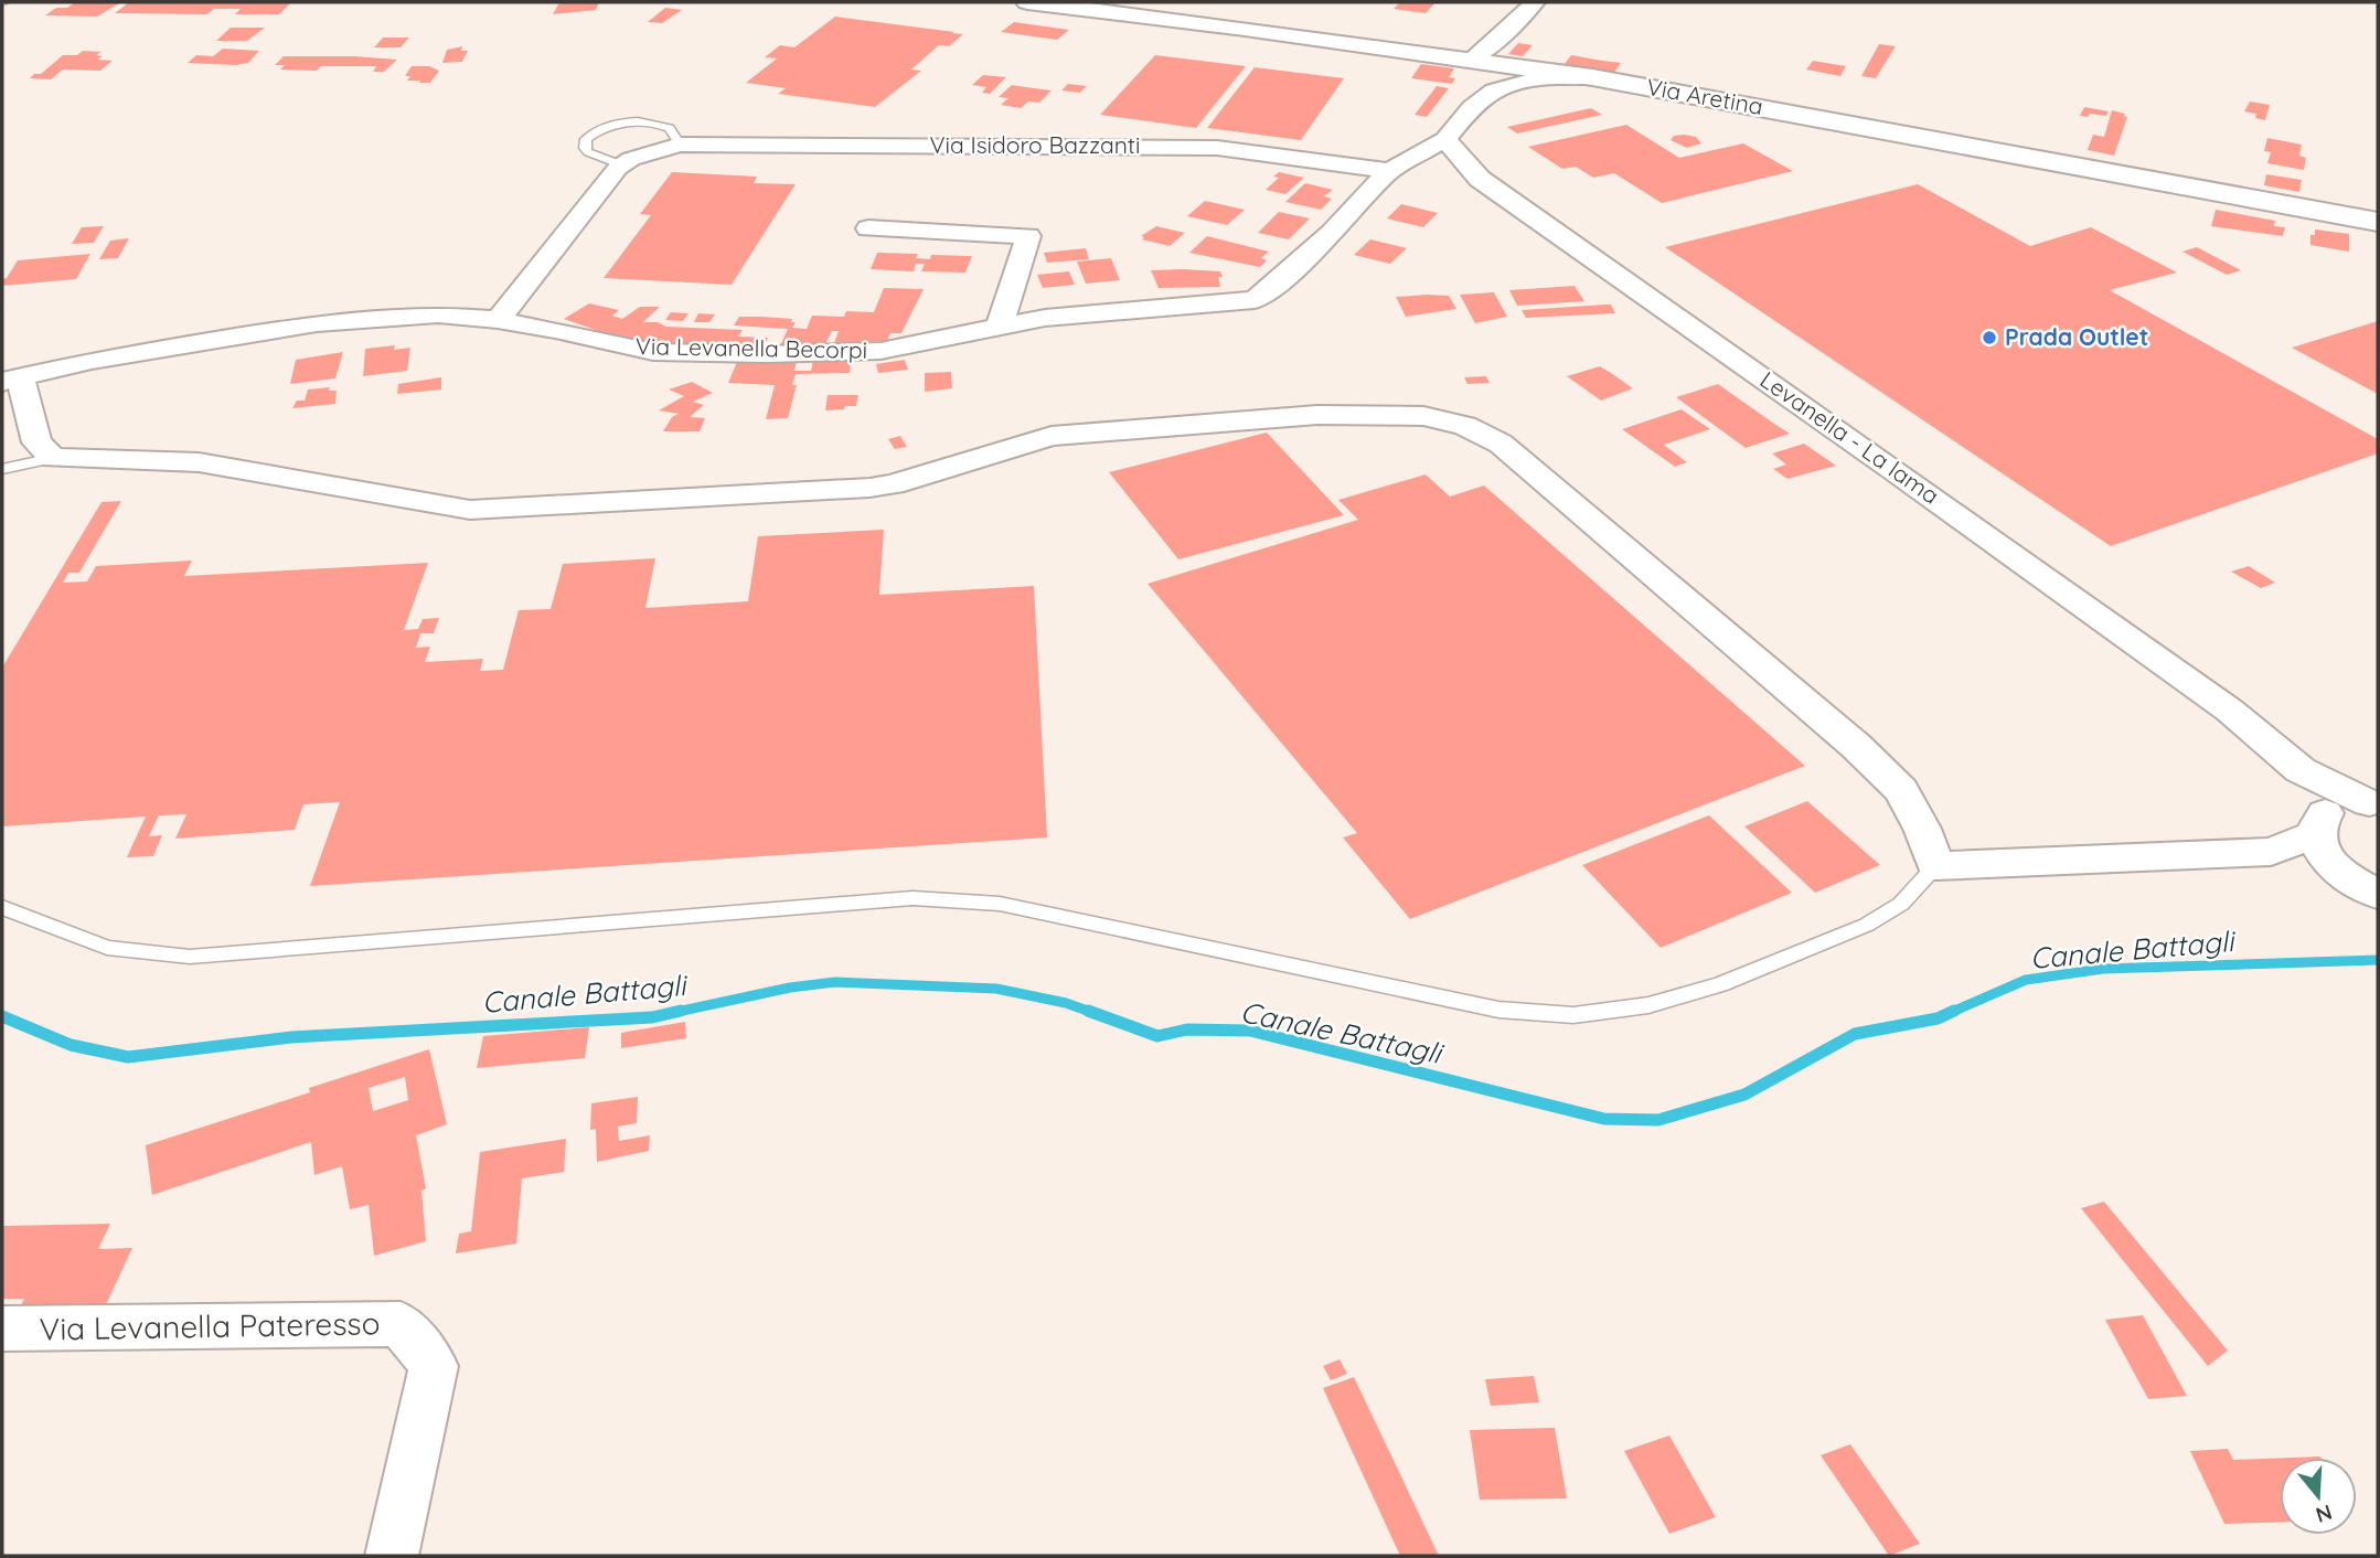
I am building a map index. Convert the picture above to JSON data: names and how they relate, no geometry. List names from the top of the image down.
{
  "streets": {
    "street": [
      "Via Aretina",
      "Via Isidoro Bazzanti",
      "Via Levanella Becorpi",
      "Levanella - La lama",
      "Via Levanella Pateresso"
    ]
  },
  "crossings": [
    ["Via Isidoro Bazzanti", "Via Levanella Becorpi"],
    ["Via Levanella Becorpi", "Levanella - La lama"]
  ],
  "water": ["Canale Battagli"],
  "places": ["Prada Outlet"],
  "north": "bottom"
}
